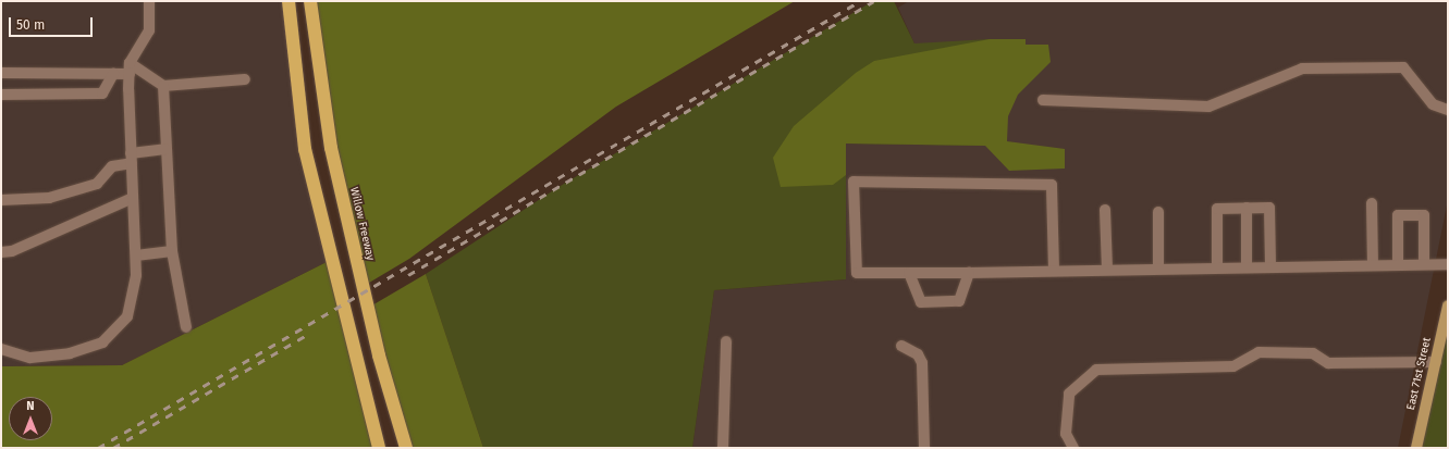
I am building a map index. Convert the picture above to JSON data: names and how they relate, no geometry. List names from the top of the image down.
{
  "streets": {
    "highway": ["Willow Freeway"],
    "main road": ["East 71st Street"]
  },
  "scale_bar": "50 m",
  "north": "top"
}
